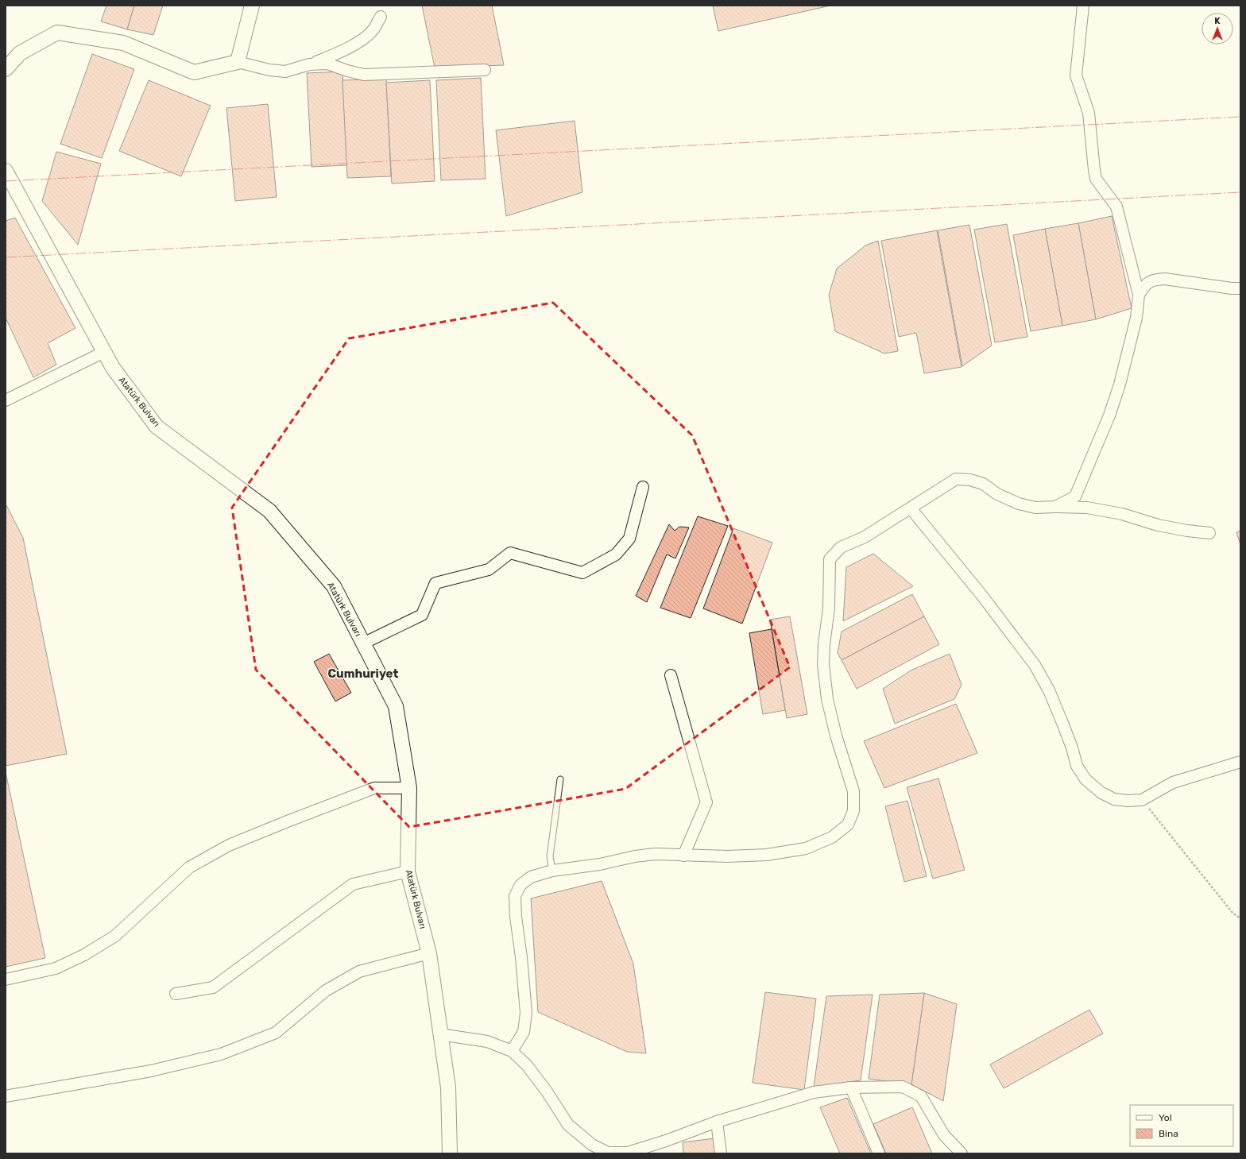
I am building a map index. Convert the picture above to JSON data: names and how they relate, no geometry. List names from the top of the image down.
{
  "streets": {
    "street": ["Atatürk Bulvarı"]
  },
  "districts": ["Cumhuriyet"],
  "legend": ["Yol", "Bina"],
  "north": "top"
}
